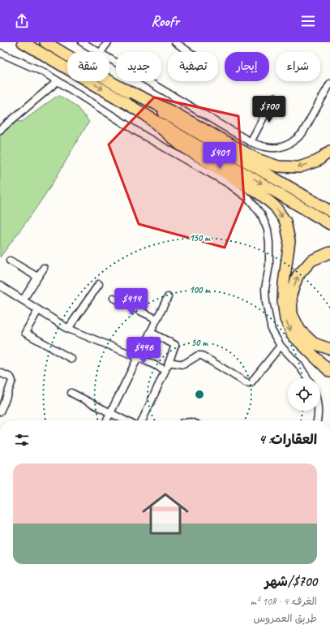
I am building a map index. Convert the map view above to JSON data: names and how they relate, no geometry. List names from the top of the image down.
{
  "page": {
    "header": "Roofr",
    "chip": [
      "شراء",
      "إيجار",
      "تصفية",
      "جديد",
      "شقة"
    ],
    "price": [
      "$700",
      "$401",
      "$414",
      "$446"
    ],
    "heading": "العقارات: 4",
    "list": [
      {
        "name": "$700/شهر",
        "note": "الغرف: 4 · 108 m² · طريق العمروس"
      }
    ]
  },
  "rings": ["150 m", "100 m", "50 m"]
}
